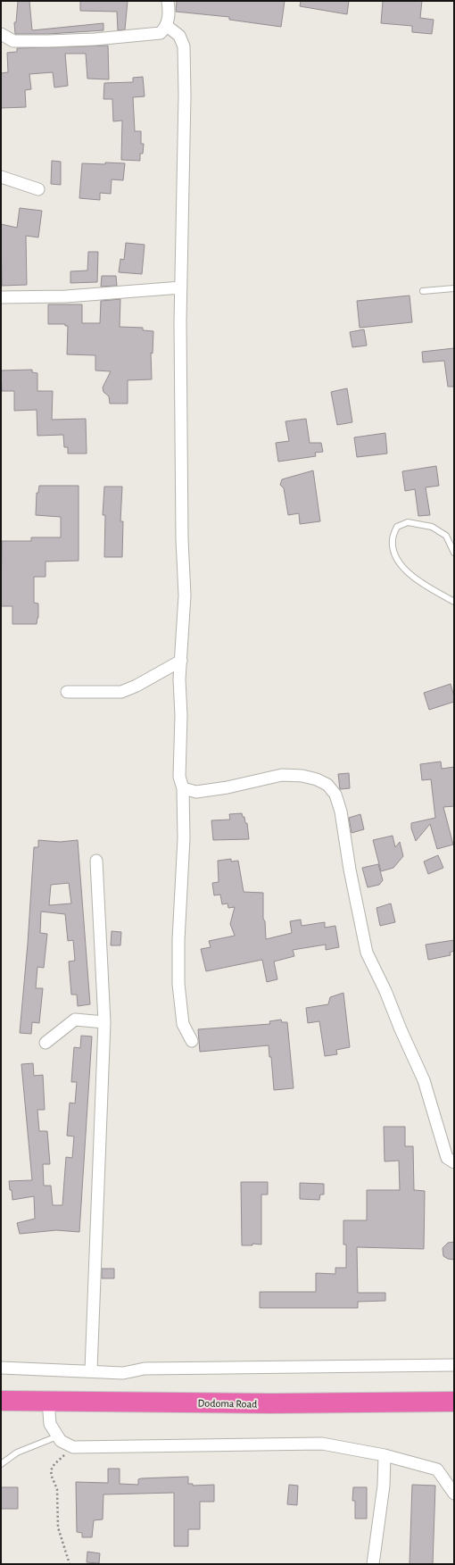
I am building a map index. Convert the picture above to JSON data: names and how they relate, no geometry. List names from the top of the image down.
{
  "streets": {
    "highway": ["Dodoma Road"]
  }
}
